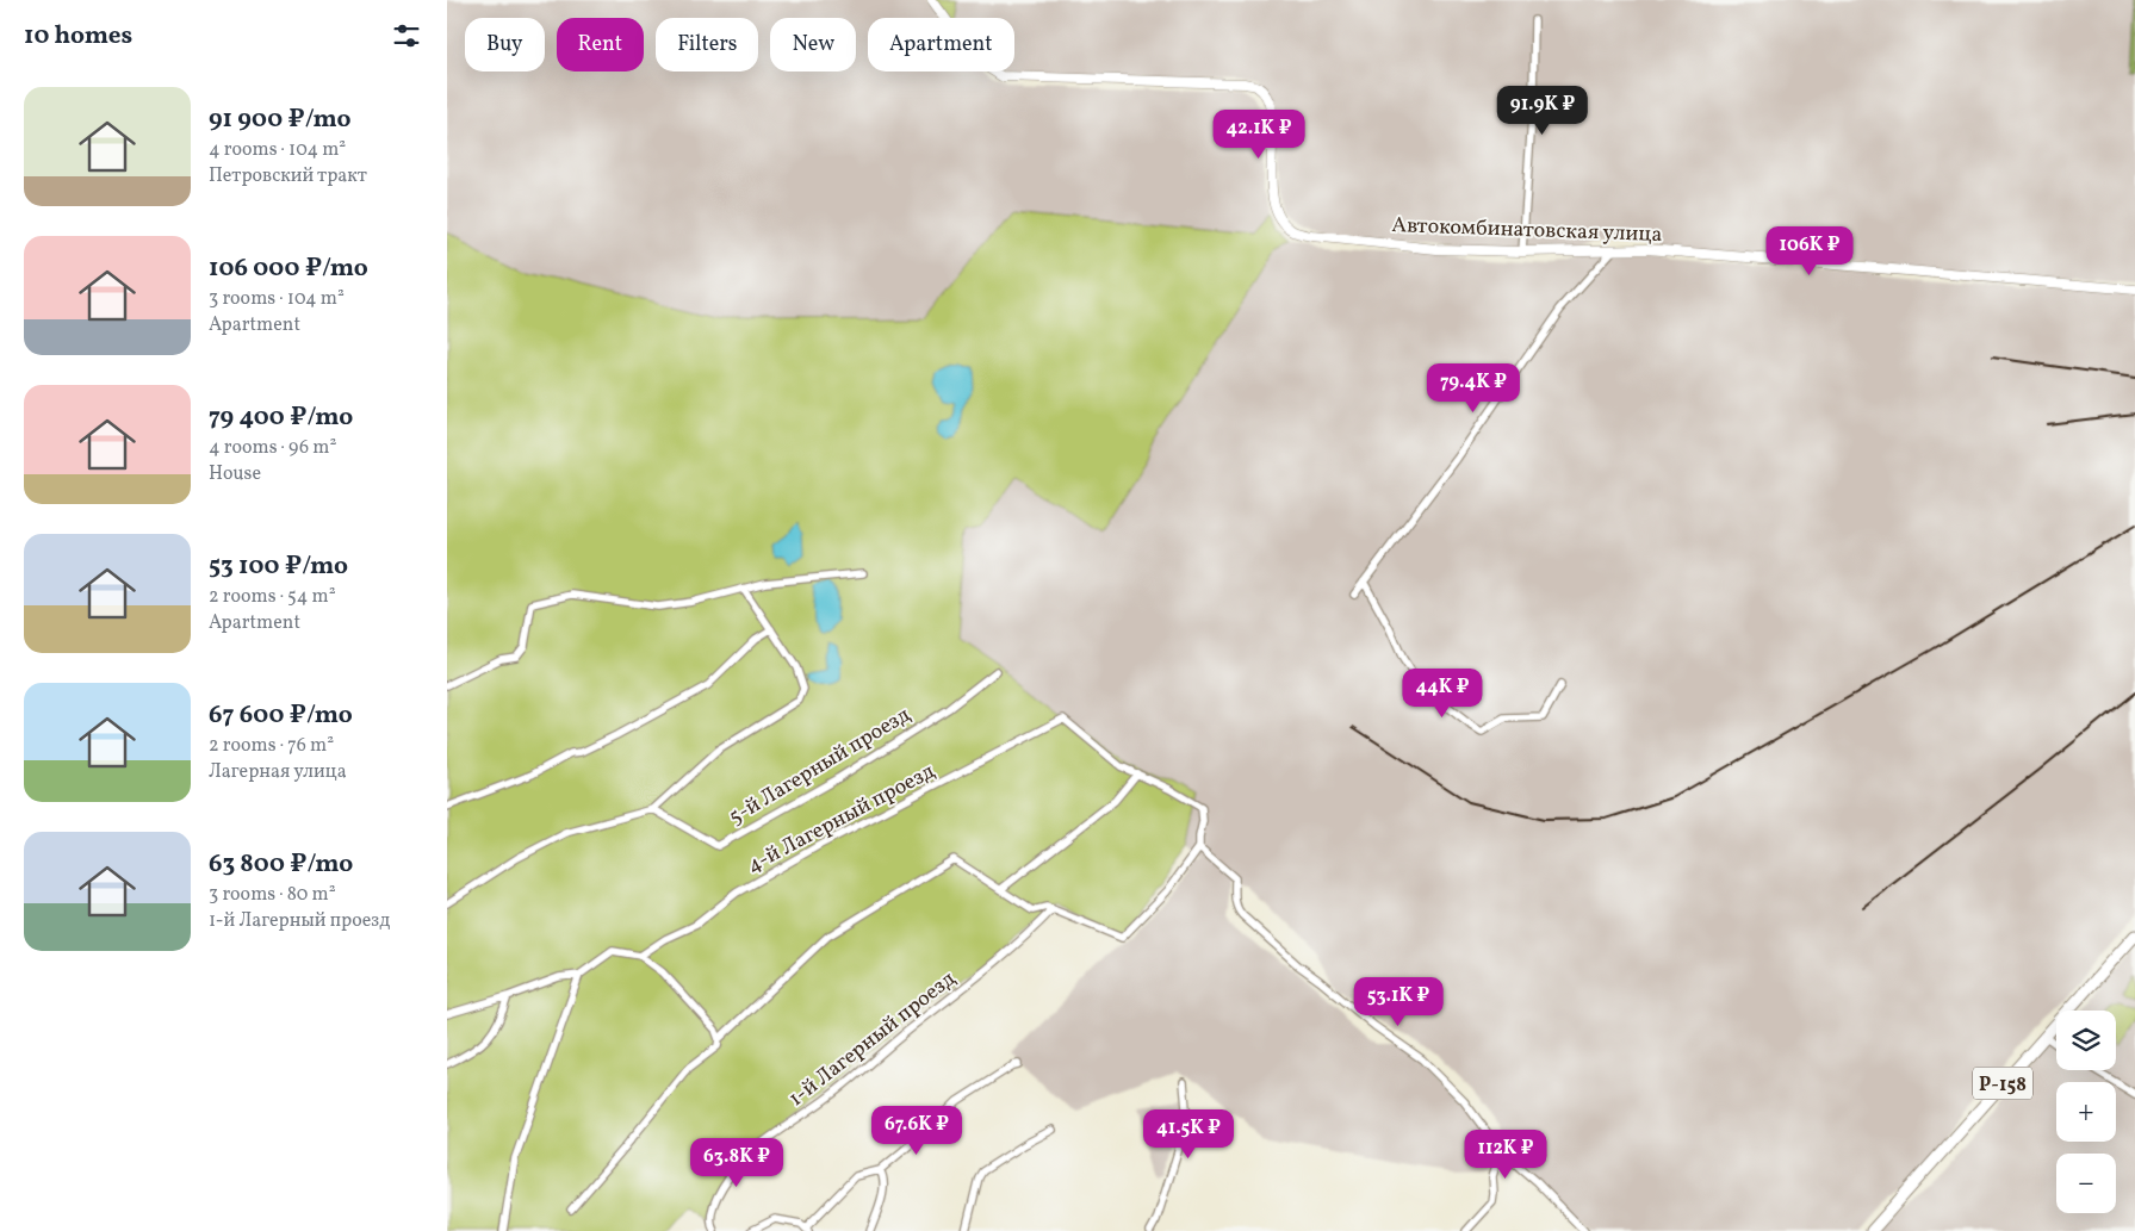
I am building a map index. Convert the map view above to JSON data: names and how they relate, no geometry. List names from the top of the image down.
{
  "streets": {
    "main road": ["Р-158"],
    "street": [
      "Автокомбинатовская улица",
      "5-й Лагерный проезд",
      "4-й Лагерный проезд",
      "1-й Лагерный проезд"
    ]
  },
  "page": {
    "heading": "10 homes",
    "chip": [
      "Buy",
      "Rent",
      "Filters",
      "New",
      "Apartment"
    ],
    "list": [
      {
        "name": "91 900 ₽/mo",
        "note": "4 rooms · 104 m² · Петровский тракт"
      },
      {
        "name": "106 000 ₽/mo",
        "note": "3 rooms · 104 m² · Apartment"
      },
      {
        "name": "79 400 ₽/mo",
        "note": "4 rooms · 96 m² · House"
      },
      {
        "name": "53 100 ₽/mo",
        "note": "2 rooms · 54 m² · Apartment"
      },
      {
        "name": "67 600 ₽/mo",
        "note": "2 rooms · 76 m² · Лагерная улица"
      },
      {
        "name": "63 800 ₽/mo",
        "note": "3 rooms · 80 m² · 1-й Лагерный проезд"
      }
    ],
    "price": [
      "91.9K ₽",
      "42.1K ₽",
      "106K ₽",
      "79.4K ₽",
      "44K ₽",
      "53.1K ₽",
      "67.6K ₽",
      "41.5K ₽",
      "112K ₽",
      "63.8K ₽"
    ],
    "map_buttons": ["+", "−"]
  }
}
